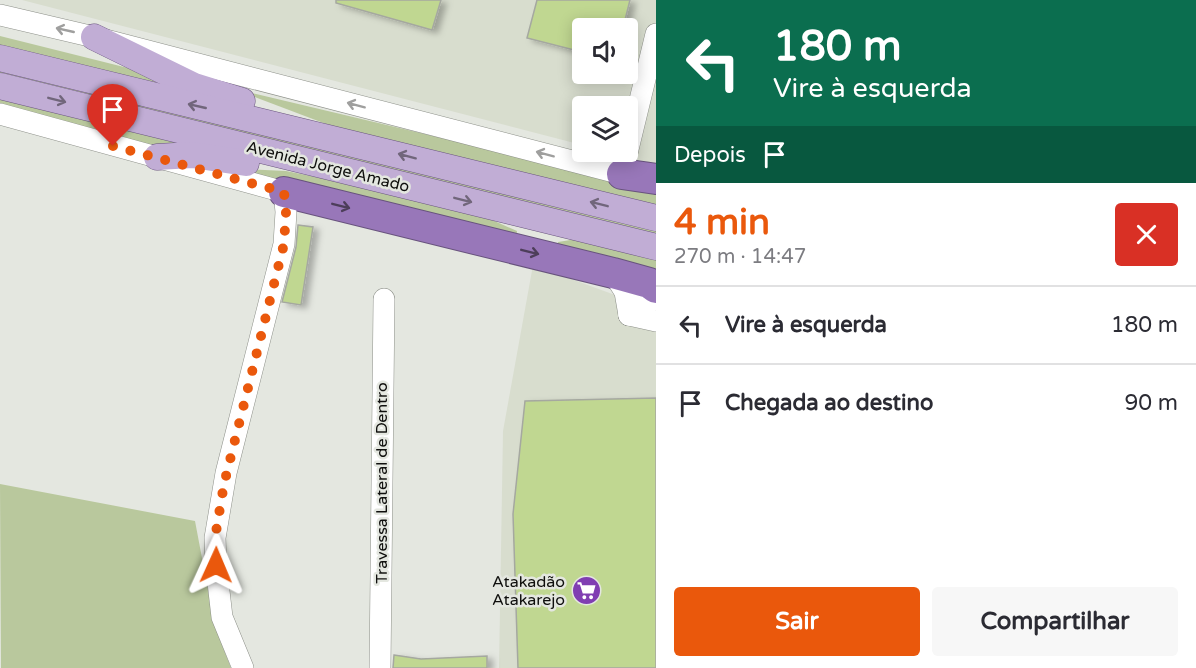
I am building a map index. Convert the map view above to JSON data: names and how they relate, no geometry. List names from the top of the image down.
{
  "streets": {
    "main road": ["Avenida Jorge Amado"],
    "street": ["Travessa Lateral de Dentro"]
  },
  "places": {
    "supermarket": ["Atakadão Atakarejo"]
  },
  "page": {
    "turn": ["180 m", "Vire à esquerda"],
    "then": "Depois",
    "heading": ["4 min", "270 m · 14:47"],
    "list": [
      {
        "name": "Vire à esquerda",
        "value": "180 m"
      },
      {
        "name": "Chegada ao destino",
        "value": "90 m"
      }
    ],
    "buttons": ["Sair", "Compartilhar"]
  }
}
